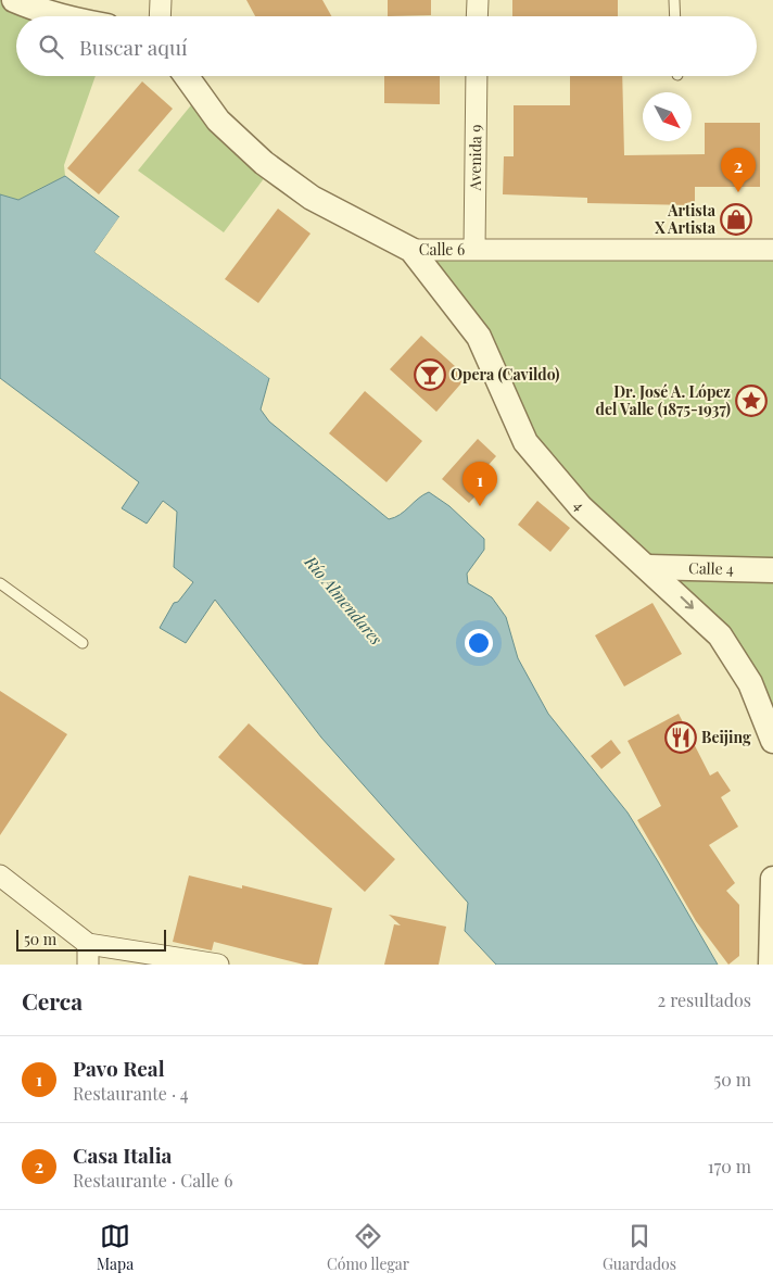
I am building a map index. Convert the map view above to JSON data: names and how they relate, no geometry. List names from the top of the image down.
{
  "streets": {
    "street": [
      "Avenida 9",
      "Calle 6",
      "4",
      "Calle 4"
    ]
  },
  "crossings": [
    ["Avenida 9", "Calle 6"],
    ["Calle 6", "4"],
    ["4", "Calle 4"]
  ],
  "water": ["Río Almendares"],
  "places": {
    "shop": ["Artista X Artista"],
    "bar": ["Opera (Cavildo)"],
    "place": ["Dr. José A. López del Valle (1875-1937)"],
    "restaurant": ["Beijing"]
  },
  "scale_bar": "50 m",
  "north": "bottom right",
  "page": {
    "search": "Buscar aquí",
    "pins": ["2", "1"],
    "scale": "50 m",
    "heading": ["Cerca", "2 resultados"],
    "list": [
      {
        "mark": "1",
        "name": "Pavo Real",
        "note": "Restaurante · 4",
        "value": "50 m"
      },
      {
        "mark": "2",
        "name": "Casa Italia",
        "note": "Restaurante · Calle 6",
        "value": "170 m"
      }
    ],
    "nav": ["Mapa", "Cómo llegar", "Guardados"]
  }
}
